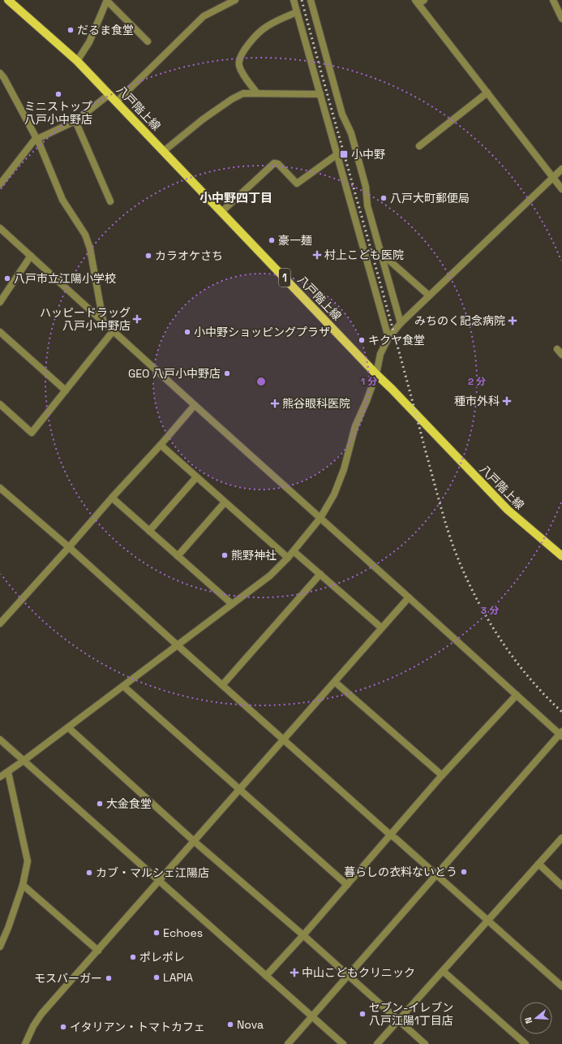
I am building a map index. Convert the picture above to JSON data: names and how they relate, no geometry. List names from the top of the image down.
{
  "streets": {
    "main road": ["八戸階上線", "1"]
  },
  "districts": ["小中野四丁目"],
  "places": {
    "other": [
      "だるま食堂",
      "ミニストップ 八戸小中野店",
      "八戸大町郵便局",
      "豪一麺",
      "カラオケさち",
      "八戸市立江陽小学校",
      "小中野ショッピングプラザ",
      "キクヤ食堂",
      "GEO 八戸小中野店",
      "熊野神社",
      "大金食堂",
      "暮らしの衣料ないとう",
      "カブ・マルシェ江陽店",
      "Echoes",
      "ポレポレ",
      "LAPIA",
      "モスバーガー",
      "セブン-イレブン 八戸江陽1丁目店",
      "Nova",
      "イタリアン・トマトカフェ"
    ],
    "transit": ["小中野"],
    "health": [
      "村上こども医院",
      "ハッピードラッグ 八戸小中野店",
      "みちのく記念病院",
      "種市外科",
      "熊谷眼科医院",
      "中山こどもクリニック"
    ]
  },
  "north": "left",
  "rings": ["1 分", "2 分", "3 分"]
}
